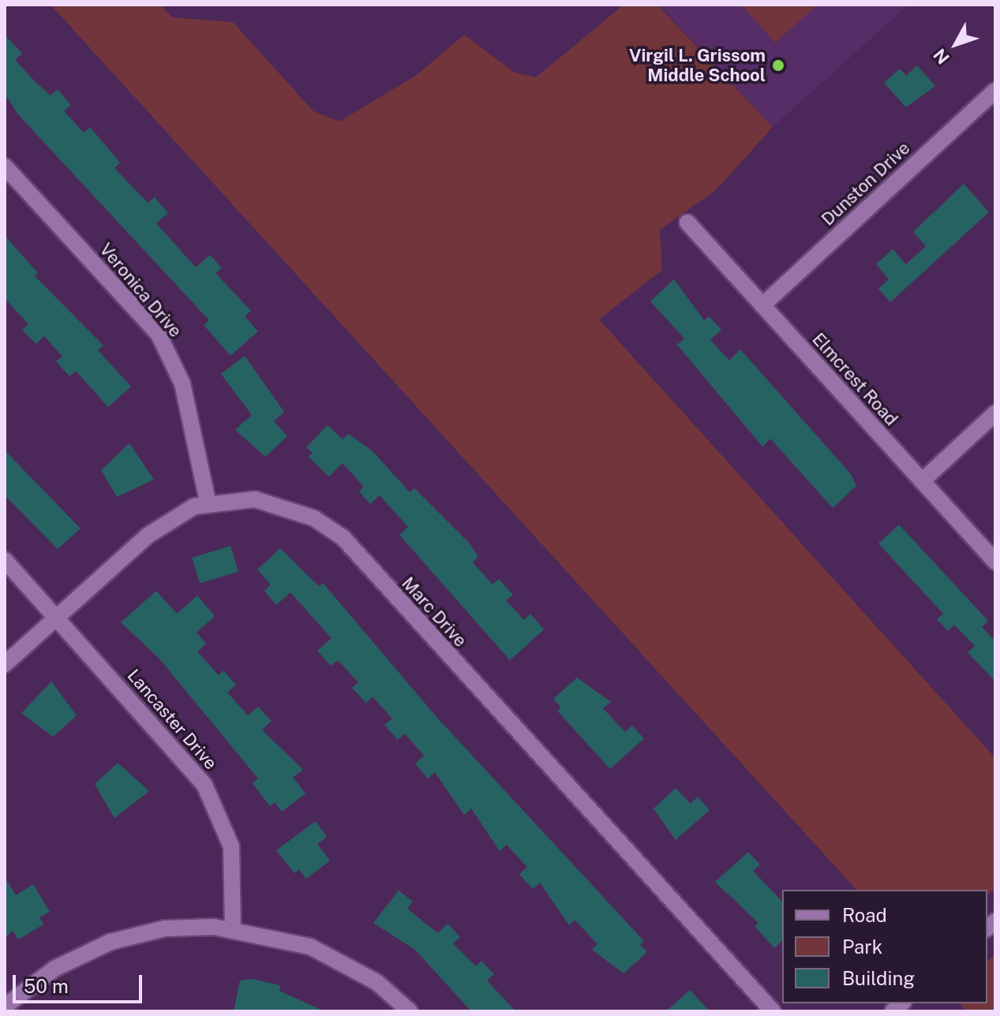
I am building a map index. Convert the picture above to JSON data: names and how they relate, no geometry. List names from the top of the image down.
{
  "streets": {
    "street": [
      "Dunston Drive",
      "Veronica Drive",
      "Elmcrest Road",
      "Marc Drive",
      "Lancaster Drive"
    ]
  },
  "crossings": [
    ["Dunston Drive", "Elmcrest Road"],
    ["Veronica Drive", "Marc Drive"],
    ["Marc Drive", "Lancaster Drive"]
  ],
  "places": ["Virgil L. Grissom Middle School"],
  "legend": ["Road", "Park", "Building"],
  "scale_bar": "50 m",
  "north": "bottom left"
}
